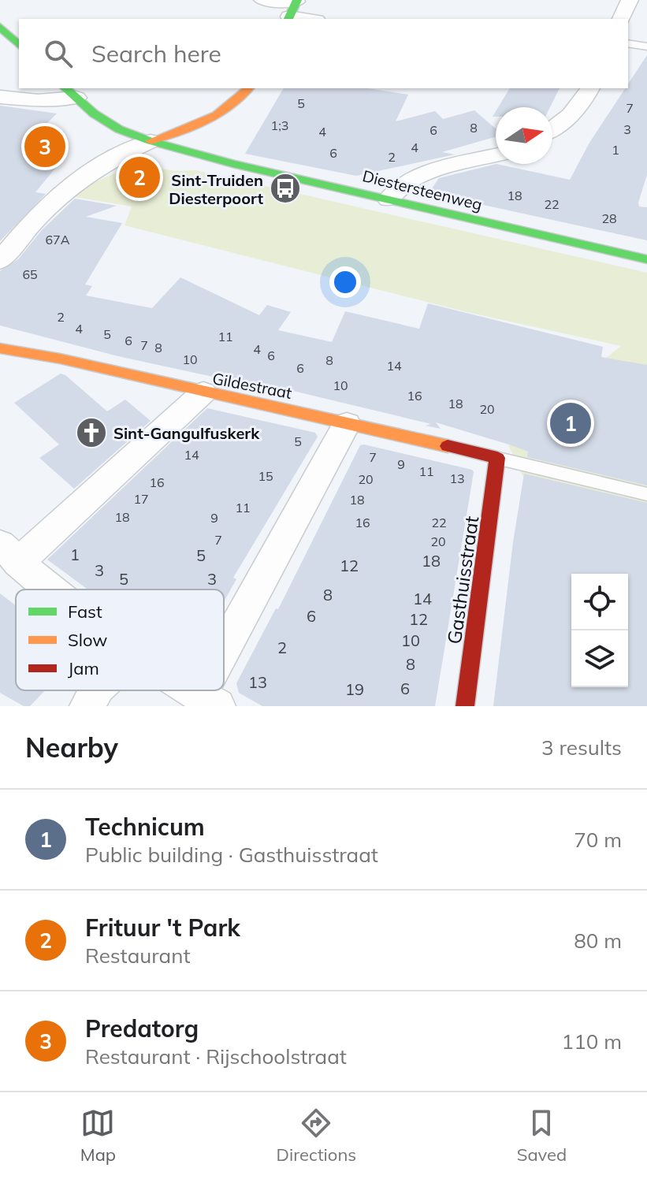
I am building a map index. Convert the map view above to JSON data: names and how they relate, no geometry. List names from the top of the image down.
{
  "streets": {
    "street": ["Diestersteenweg", "Gildestraat", "Gasthuisstraat"]
  },
  "crossings": [
    ["Gildestraat", "Gasthuisstraat"]
  ],
  "places": {
    "bus stop": ["Sint-Truiden Diesterpoort"],
    "church": ["Sint-Gangulfuskerk"]
  },
  "house_numbers": [
    "5",
    "7",
    "1;3",
    "8",
    "3",
    "6",
    "4",
    "4",
    "1",
    "6",
    "2",
    "18",
    "22",
    "28",
    "67A",
    "65",
    "2",
    "4",
    "5",
    "11",
    "6",
    "7",
    "8",
    "4",
    "6",
    "10",
    "8",
    "14",
    "6",
    "10",
    "16",
    "18",
    "20",
    "5",
    "14",
    "7",
    "9",
    "11",
    "15",
    "13",
    "20",
    "16",
    "17",
    "18",
    "11",
    "18",
    "9",
    "16",
    "22",
    "7",
    "20",
    "1",
    "5",
    "18",
    "12",
    "3",
    "5",
    "3",
    "8",
    "14",
    "6",
    "12",
    "10",
    "2",
    "8",
    "13",
    "6",
    "19"
  ],
  "legend": ["Fast", "Slow", "Jam"],
  "north": "right",
  "page": {
    "search": "Search here",
    "pins": ["3", "2", "1"],
    "heading": ["Nearby", "3 results"],
    "list": [
      {
        "mark": "1",
        "name": "Technicum",
        "note": "Public building · Gasthuisstraat",
        "value": "70 m"
      },
      {
        "mark": "2",
        "name": "Frituur 't Park",
        "note": "Restaurant",
        "value": "80 m"
      },
      {
        "mark": "3",
        "name": "Predatorg",
        "note": "Restaurant · Rijschoolstraat",
        "value": "110 m"
      }
    ],
    "nav": ["Map", "Directions", "Saved"]
  }
}
